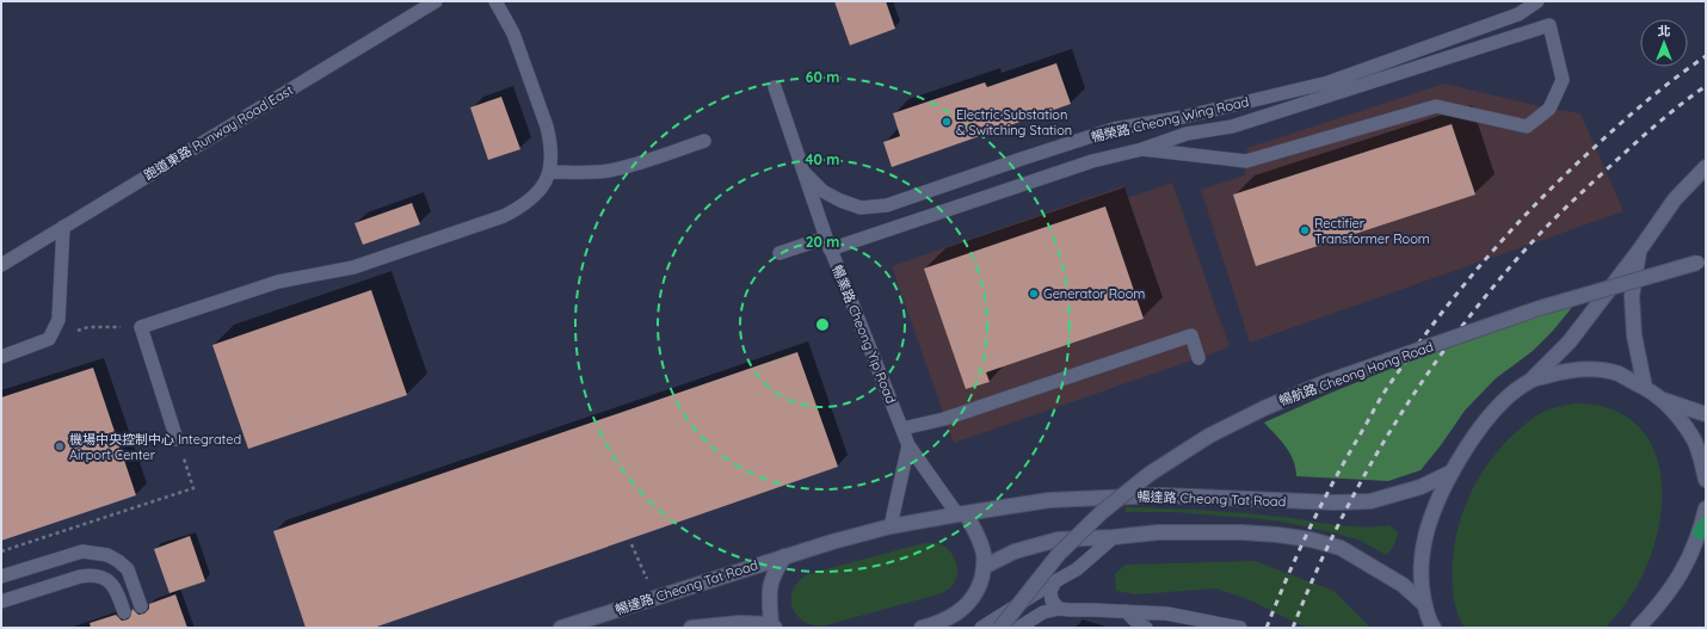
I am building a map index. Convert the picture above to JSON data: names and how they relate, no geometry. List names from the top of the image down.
{
  "streets": {
    "street": ["暢航路 Cheong Hong Road", "暢達路 Cheong Tat Road"],
    "lane": ["暢榮路 Cheong Wing Road", "跑道東路 Runway Road East", "暢業路 Cheong Yip Road"]
  },
  "crossings": [
    ["暢榮路 Cheong Wing Road", "暢業路 Cheong Yip Road"],
    ["暢業路 Cheong Yip Road", "暢達路 Cheong Tat Road"]
  ],
  "places": [
    "Electric Substation & Switching Station",
    "Rectifier Transformer Room",
    "Generator Room",
    "機場中央控制中心 Integrated Airport Center"
  ],
  "north": "top",
  "rings": ["60 m", "40 m", "20 m"]
}
